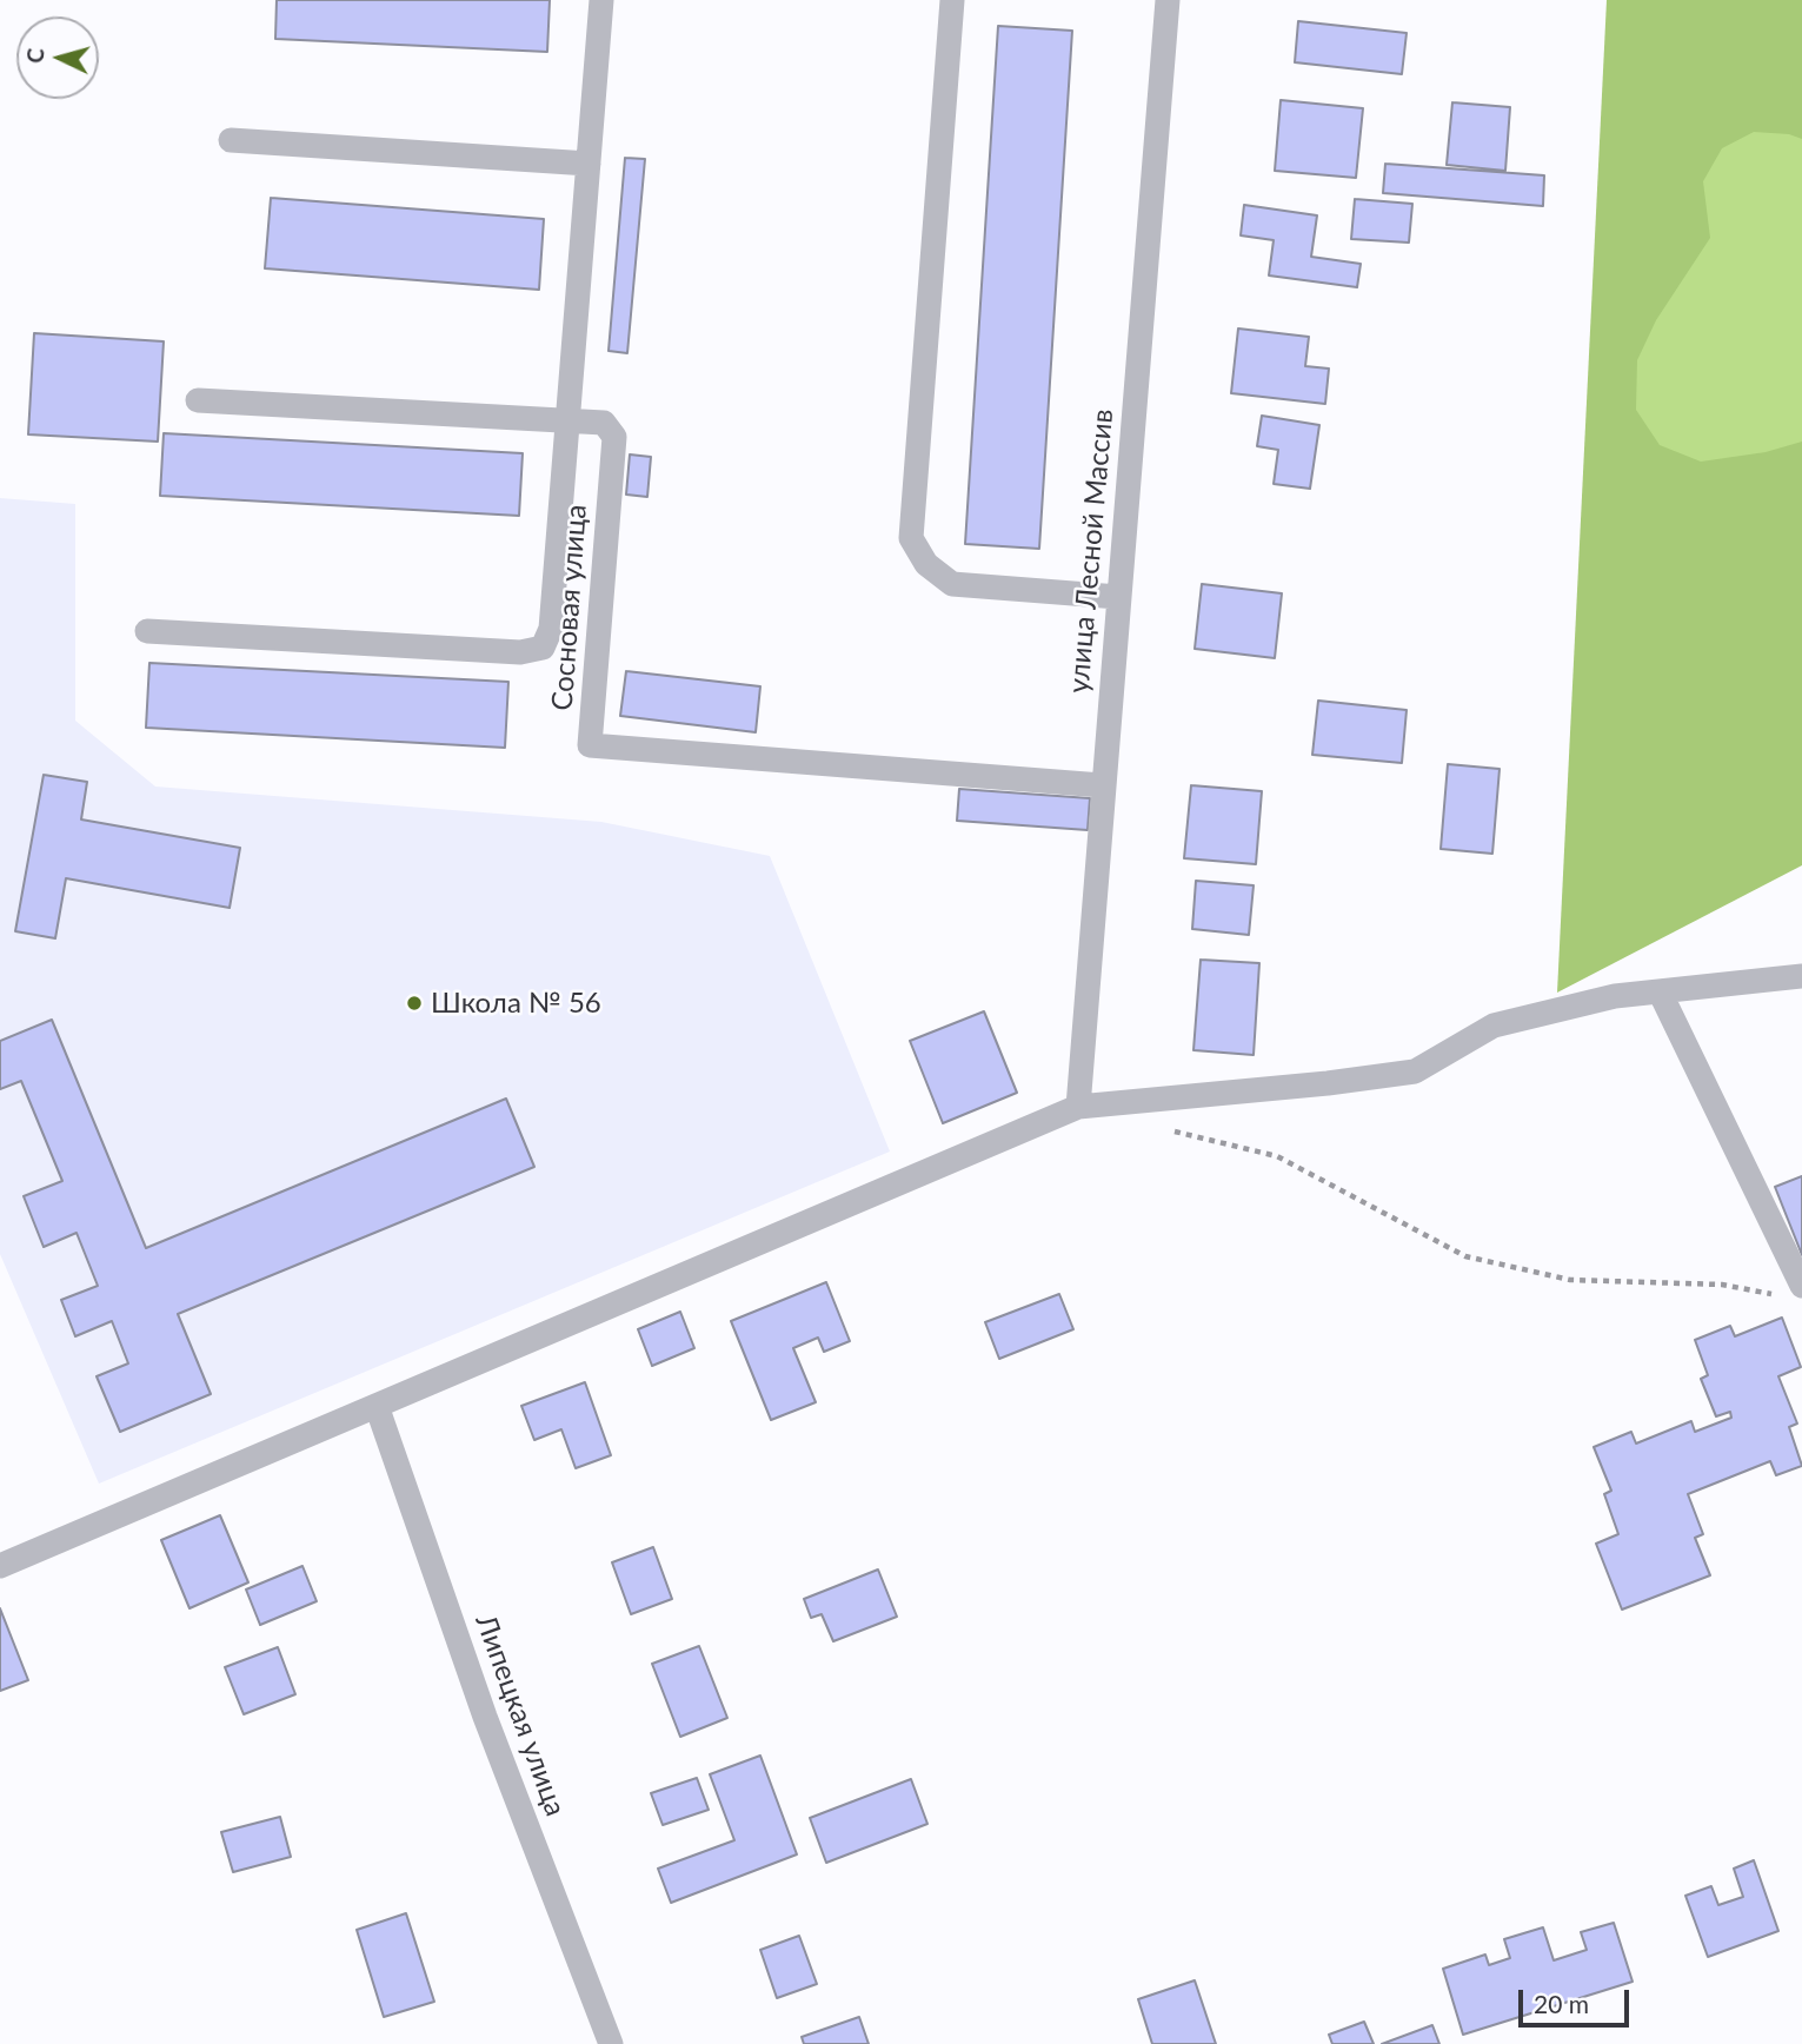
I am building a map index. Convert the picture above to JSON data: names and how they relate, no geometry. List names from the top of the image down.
{
  "streets": {
    "street": ["улица Лесной Массив", "Сосновая улица", "Липецкая улица"]
  },
  "crossings": [
    ["улица Лесной Массив", "Сосновая улица"]
  ],
  "places": ["Школа № 56"],
  "scale_bar": "20 m",
  "north": "left"
}
